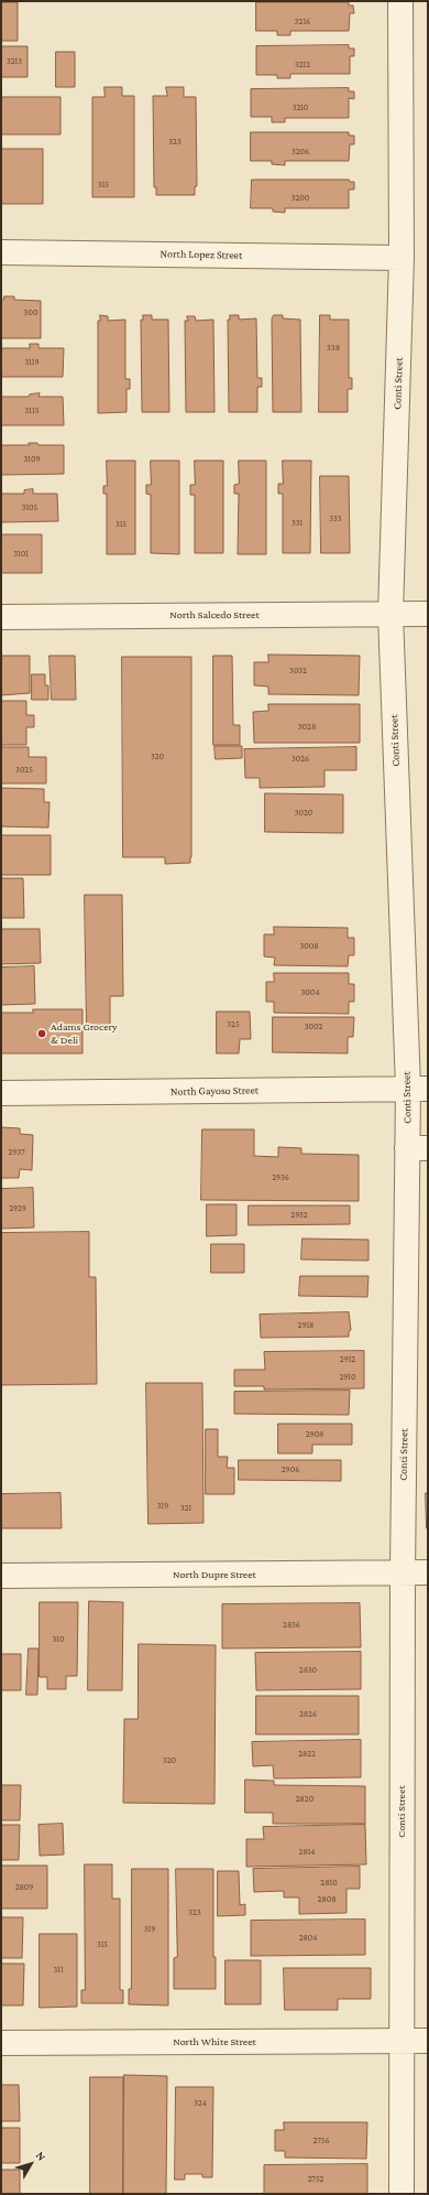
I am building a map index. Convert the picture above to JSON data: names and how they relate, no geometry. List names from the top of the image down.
{
  "streets": {
    "street": [
      "North Lopez Street",
      "Conti Street",
      "North Salcedo Street",
      "North Gayoso Street",
      "North Dupre Street",
      "North White Street"
    ]
  },
  "crossings": [
    ["North Lopez Street", "Conti Street"],
    ["Conti Street", "North Salcedo Street"],
    ["Conti Street", "North Gayoso Street"],
    ["Conti Street", "North Dupre Street"],
    ["Conti Street", "North White Street"]
  ],
  "places": ["Adams Grocery & Deli"],
  "house_numbers": [
    "3216",
    "3213",
    "3212",
    "3210",
    "323",
    "3206",
    "315",
    "3200",
    "300",
    "338",
    "3119",
    "3115",
    "3109",
    "3105",
    "333",
    "331",
    "315",
    "3101",
    "3032",
    "3028",
    "320",
    "3026",
    "3025",
    "3020",
    "3008",
    "3004",
    "325",
    "3002",
    "2937",
    "2936",
    "2929",
    "2932",
    "2918",
    "2912",
    "2910",
    "2908",
    "2906",
    "319",
    "321",
    "2836",
    "310",
    "2830",
    "2826",
    "2822",
    "320",
    "2820",
    "2814",
    "2810",
    "2809",
    "2808",
    "323",
    "319",
    "2804",
    "315",
    "311",
    "324",
    "2756",
    "2752"
  ],
  "north": "top right"
}
